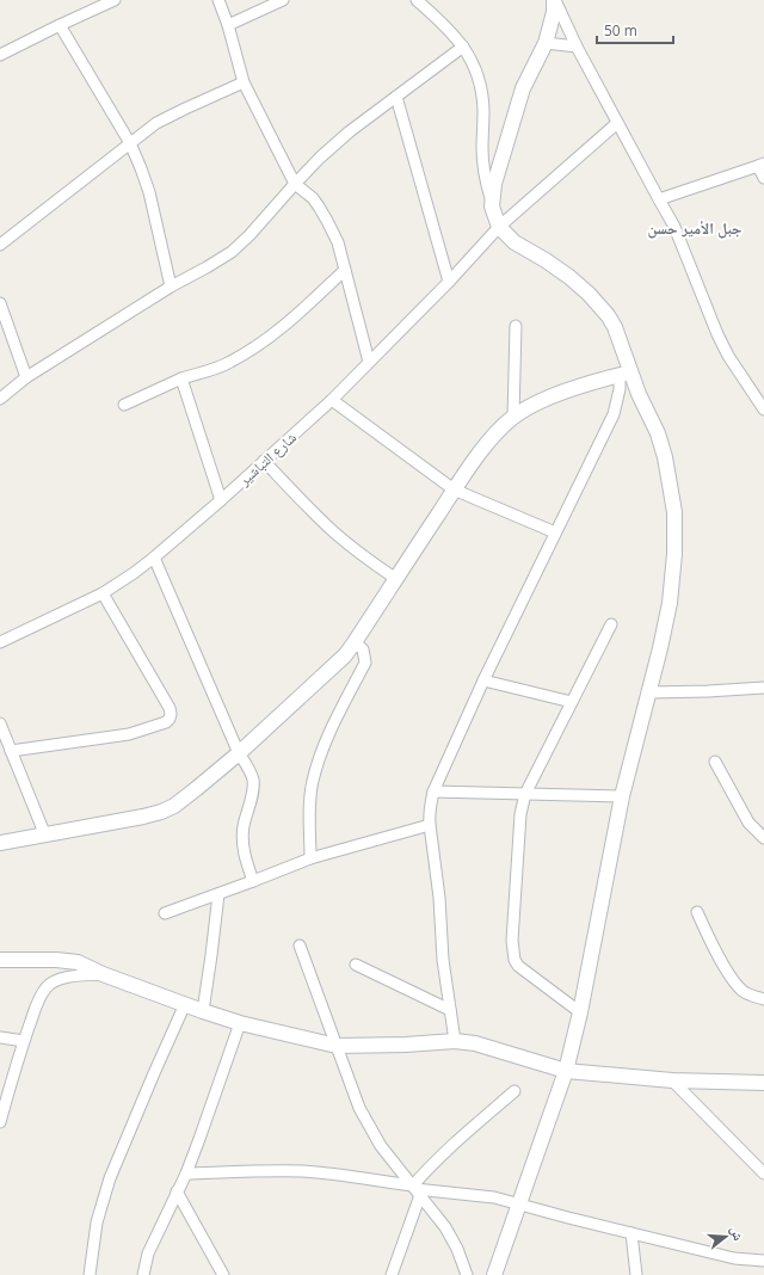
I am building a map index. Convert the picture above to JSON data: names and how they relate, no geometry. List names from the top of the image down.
{
  "streets": {
    "street": ["شارع التباشير"]
  },
  "districts": ["جبل الأمير حسن"],
  "scale_bar": "50 m",
  "north": "right"
}
